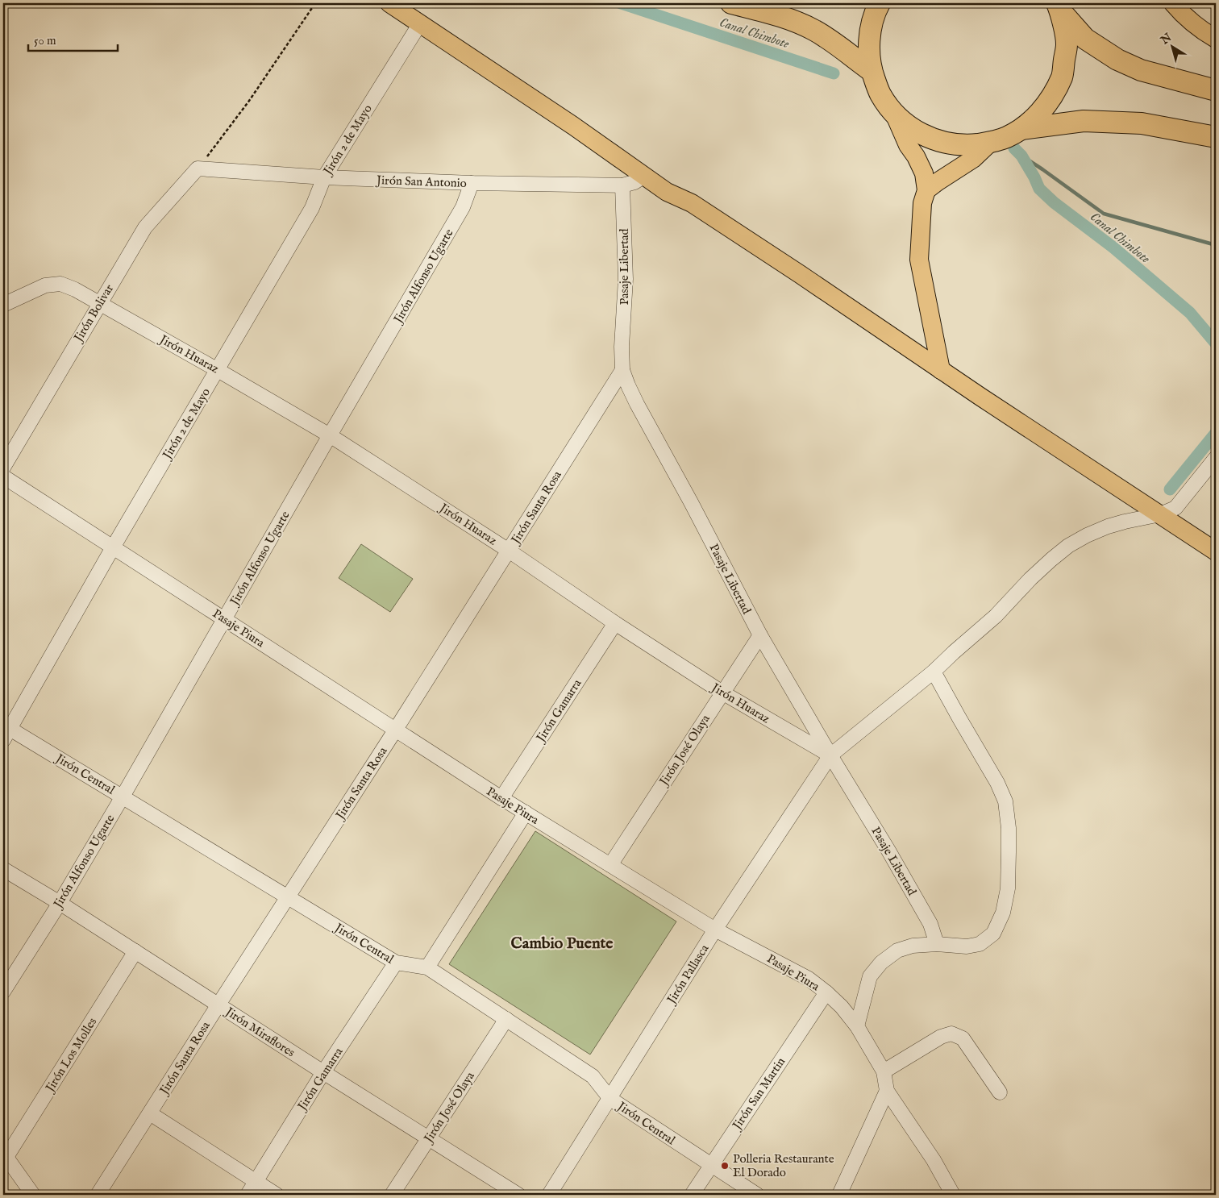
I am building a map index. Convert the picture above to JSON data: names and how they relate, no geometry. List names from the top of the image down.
{
  "streets": {
    "street": [
      "Jirón 2 de Mayo",
      "Jirón San Antonio",
      "Pasaje Libertad",
      "Jirón Alfonso Ugarte",
      "Jirón Bolivar",
      "Jirón Huaraz",
      "Jirón Santa Rosa",
      "Pasaje Piura",
      "Jirón Gamarra",
      "Jirón José Olaya",
      "Jirón Central",
      "Jirón Pallasca",
      "Jirón Miraflores",
      "Jirón Los Molles",
      "Jirón San Martin"
    ]
  },
  "crossings": [
    ["Jirón 2 de Mayo", "Jirón San Antonio"],
    ["Jirón 2 de Mayo", "Jirón Huaraz"],
    ["Jirón 2 de Mayo", "Pasaje Piura"],
    ["Jirón 2 de Mayo", "Jirón Central"],
    ["Jirón San Antonio", "Pasaje Libertad"],
    ["Jirón San Antonio", "Jirón Alfonso Ugarte"],
    ["Jirón San Antonio", "Jirón Bolivar"],
    ["Pasaje Libertad", "Jirón Huaraz"],
    ["Pasaje Libertad", "Jirón Santa Rosa"],
    ["Pasaje Libertad", "Jirón José Olaya"],
    ["Pasaje Libertad", "Jirón Pallasca"],
    ["Jirón Alfonso Ugarte", "Jirón Huaraz"],
    ["Jirón Alfonso Ugarte", "Pasaje Piura"],
    ["Jirón Alfonso Ugarte", "Jirón Central"],
    ["Jirón Alfonso Ugarte", "Jirón Miraflores"],
    ["Jirón Bolivar", "Jirón Huaraz"],
    ["Jirón Huaraz", "Jirón Santa Rosa"],
    ["Jirón Huaraz", "Jirón Gamarra"],
    ["Jirón Huaraz", "Jirón José Olaya"],
    ["Jirón Huaraz", "Jirón Pallasca"],
    ["Jirón Santa Rosa", "Pasaje Piura"],
    ["Jirón Santa Rosa", "Jirón Central"],
    ["Jirón Santa Rosa", "Jirón Miraflores"],
    ["Pasaje Piura", "Jirón Gamarra"],
    ["Pasaje Piura", "Jirón José Olaya"],
    ["Pasaje Piura", "Jirón Pallasca"],
    ["Pasaje Piura", "Jirón San Martin"],
    ["Jirón Gamarra", "Jirón Central"],
    ["Jirón Gamarra", "Jirón Miraflores"],
    ["Jirón José Olaya", "Jirón Central"],
    ["Jirón José Olaya", "Jirón Miraflores"],
    ["Jirón Central", "Jirón Pallasca"],
    ["Jirón Central", "Jirón San Martin"],
    ["Jirón Miraflores", "Jirón Los Molles"]
  ],
  "districts": ["Cambio Puente"],
  "water": ["Canal Chimbote"],
  "places": ["Polleria Restaurante El Dorado"],
  "scale_bar": "50 m",
  "north": "top left"
}
